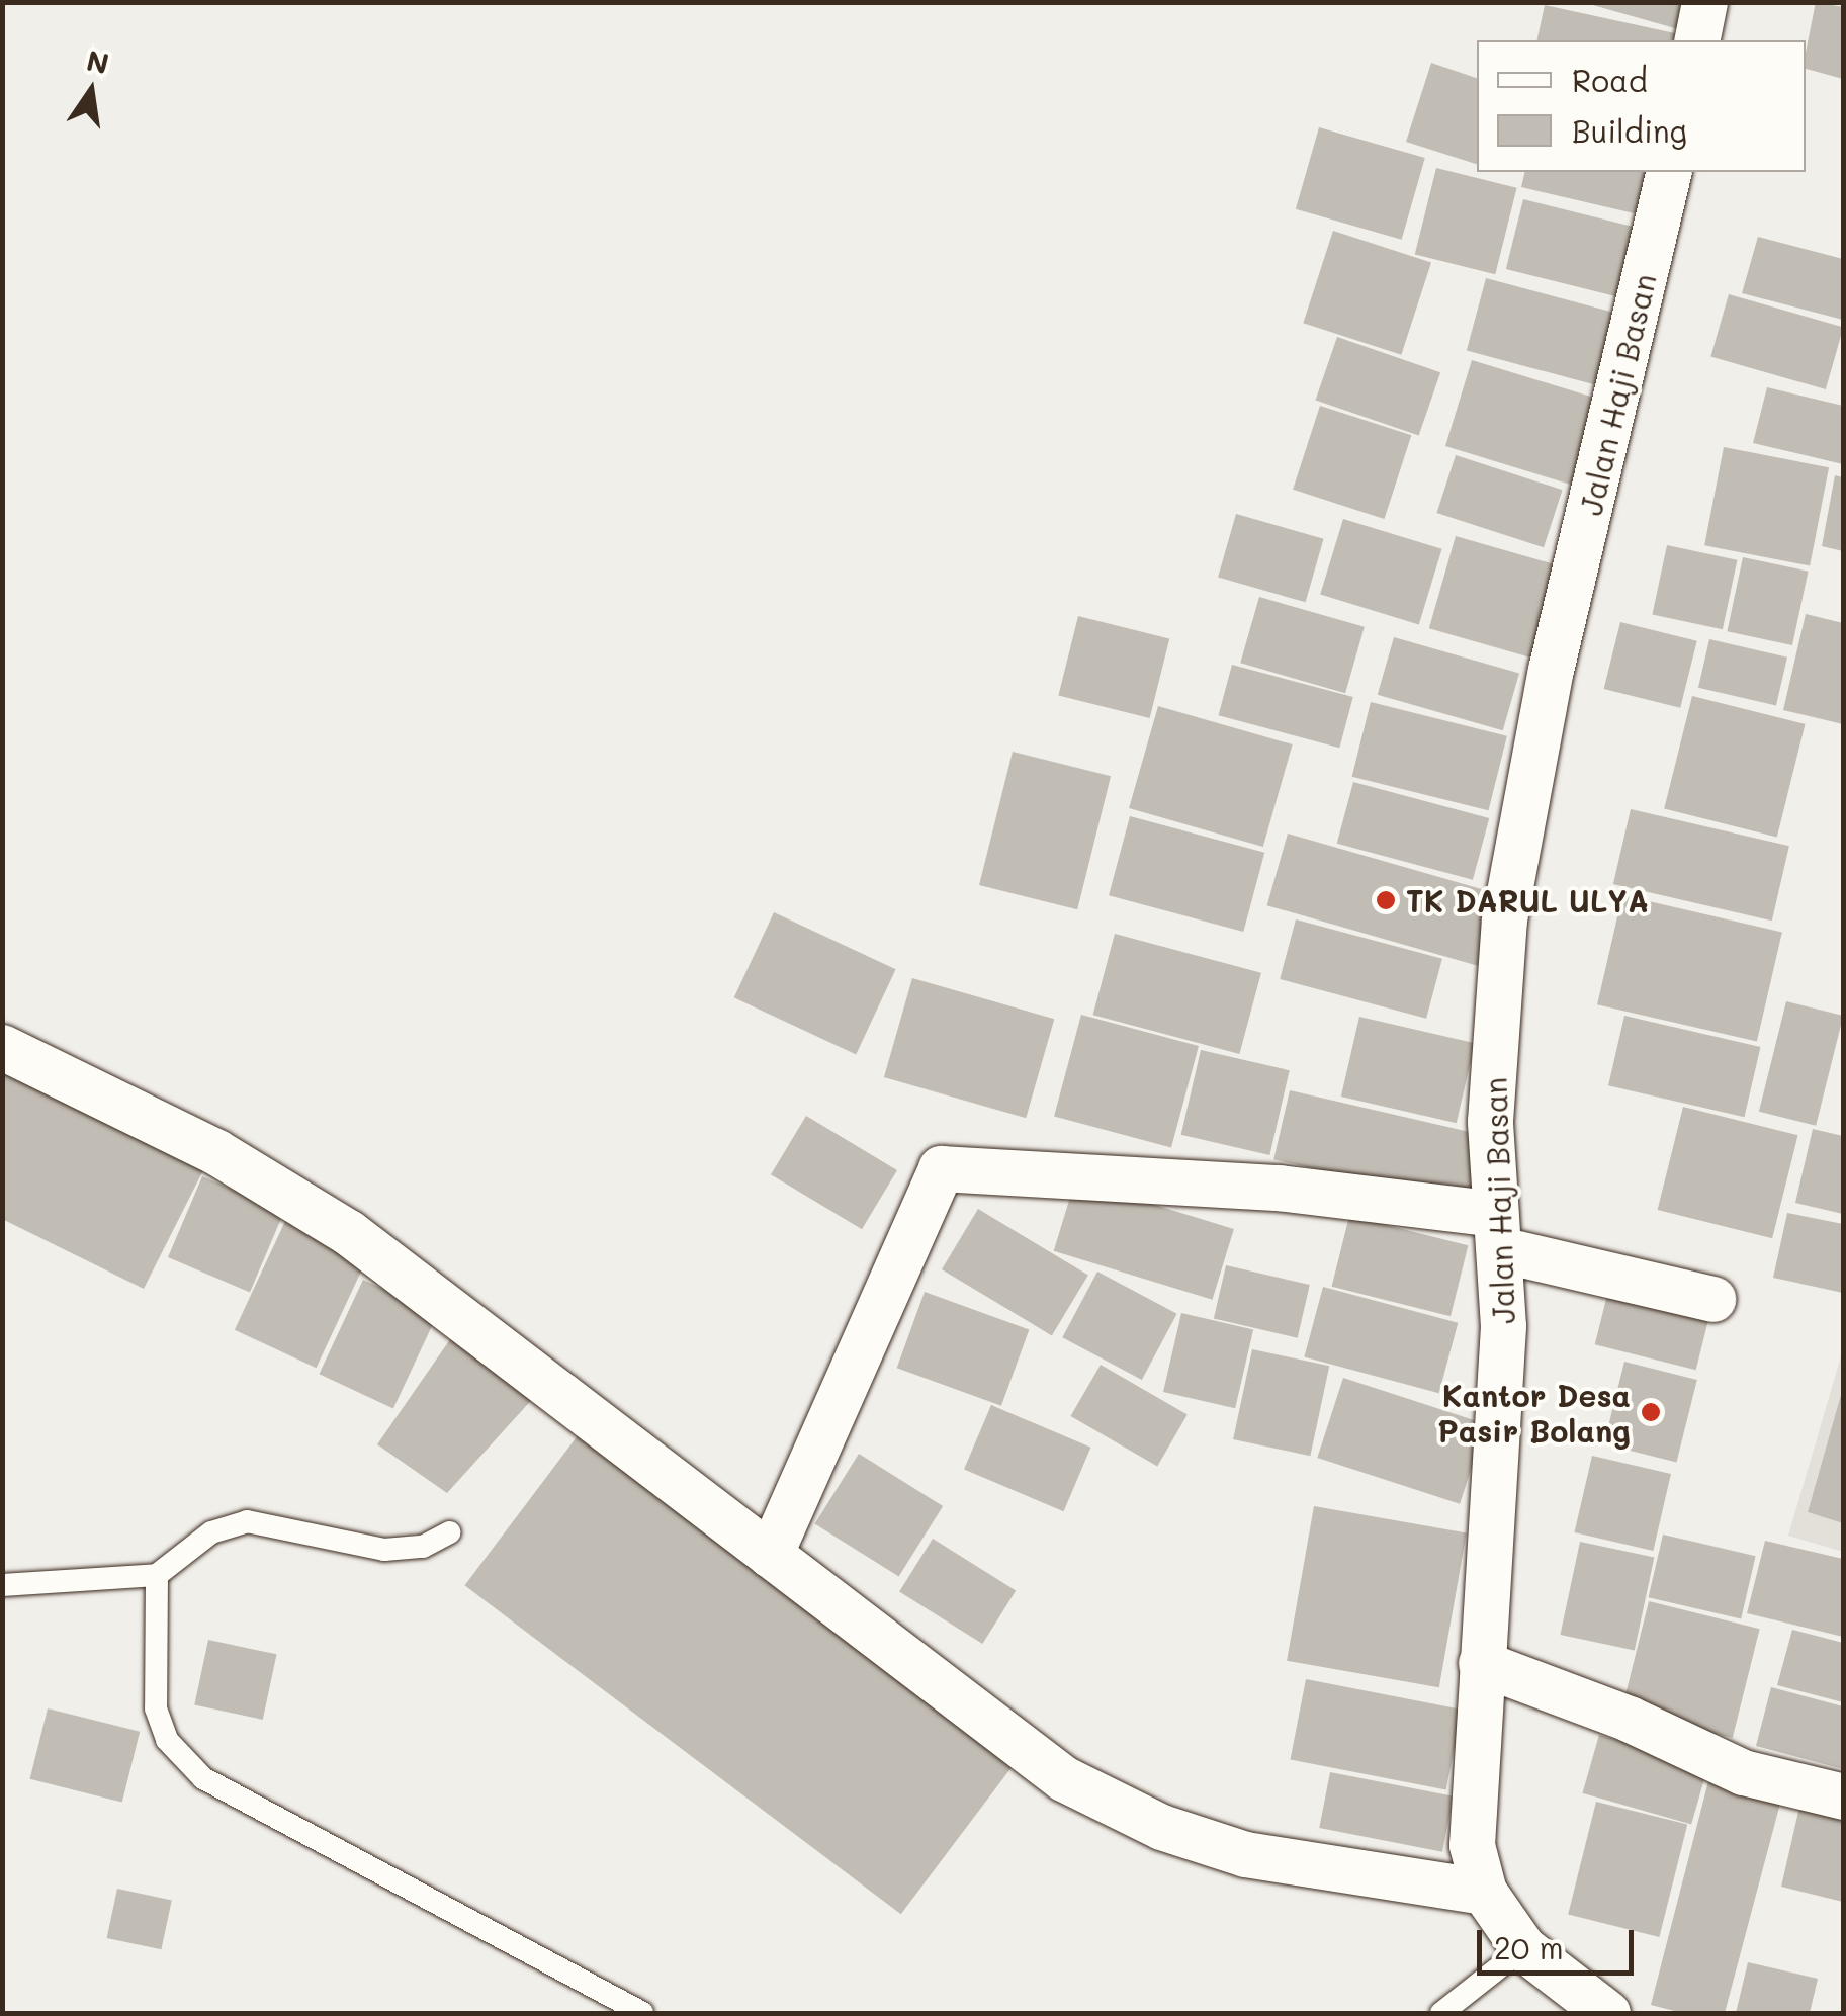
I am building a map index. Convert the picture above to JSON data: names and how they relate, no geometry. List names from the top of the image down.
{
  "streets": {
    "street": ["Jalan Haji Basan"]
  },
  "places": ["TK DARUL ULYA", "Kantor Desa Pasir Bolang"],
  "legend": ["Road", "Building"],
  "scale_bar": "20 m",
  "north": "top"
}
